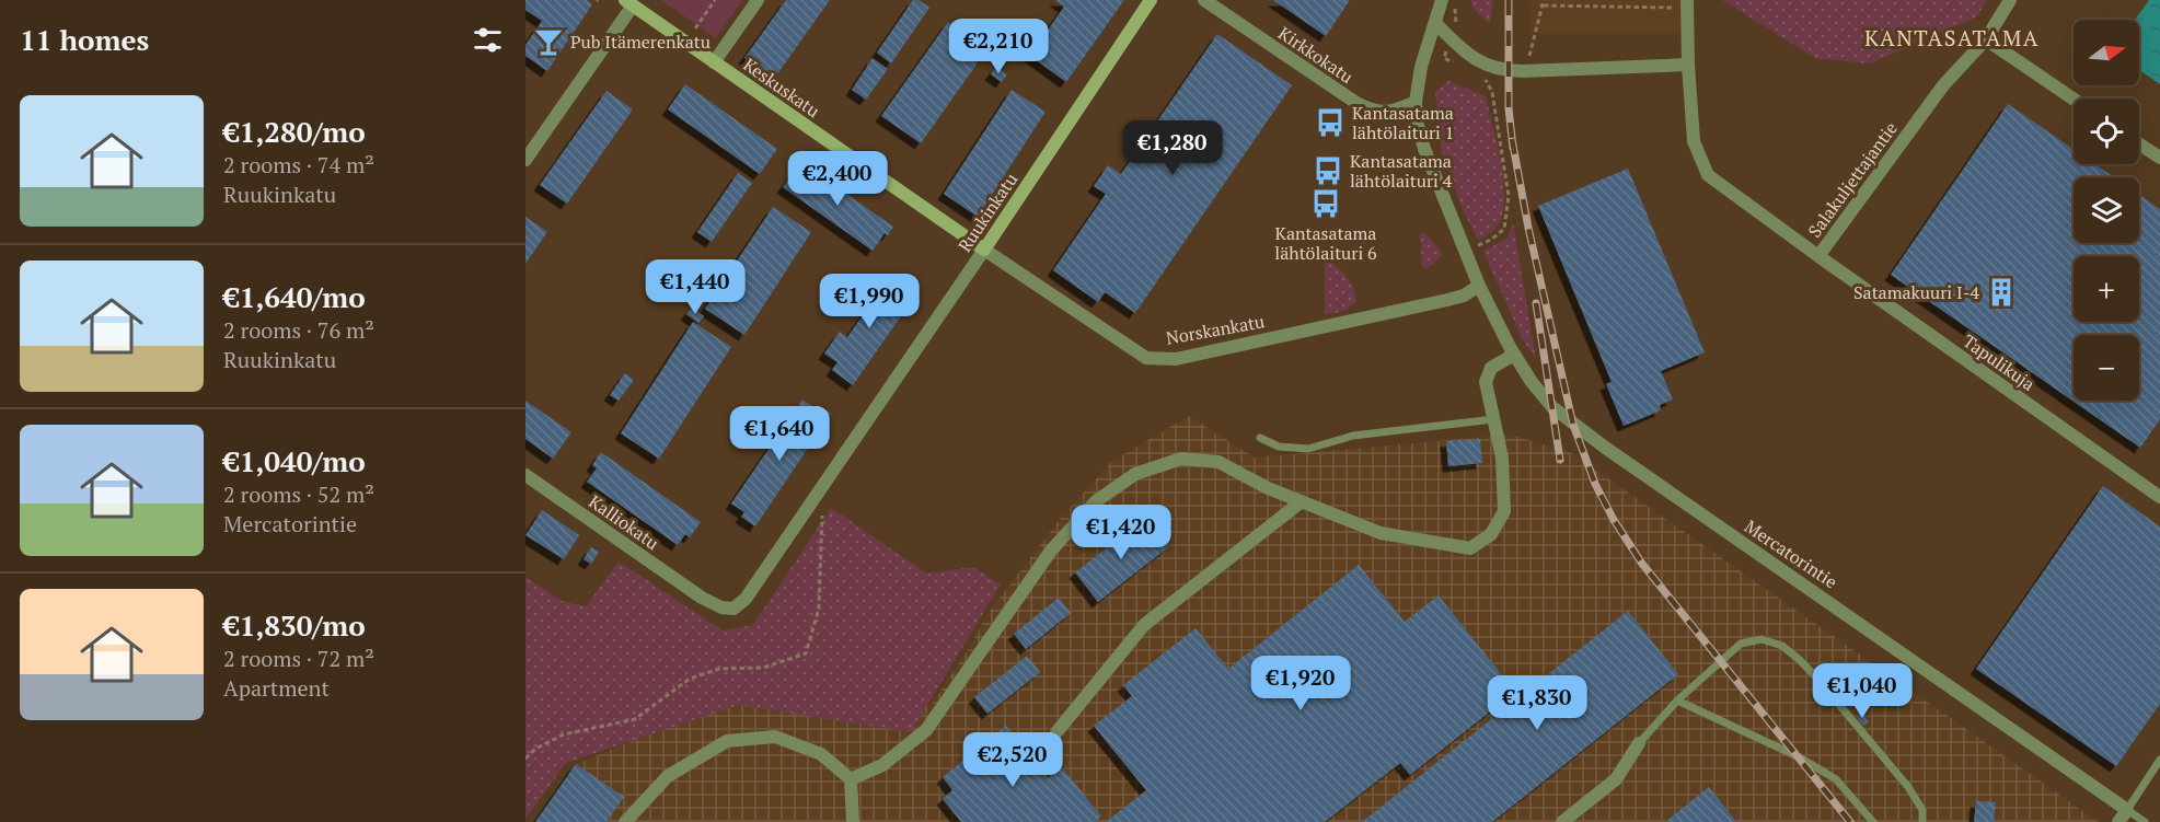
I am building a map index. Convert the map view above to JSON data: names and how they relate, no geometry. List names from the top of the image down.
{
  "streets": {
    "main road": ["Keskuskatu", "Ruukinkatu"],
    "street": [
      "Kirkkokatu",
      "Salakuljettajantie",
      "Norskankatu",
      "Tapulikuja",
      "Kalliokatu",
      "Mercatorintie"
    ]
  },
  "crossings": [
    ["Kirkkokatu", "Mercatorintie"],
    ["Keskuskatu", "Ruukinkatu"],
    ["Keskuskatu", "Norskankatu"],
    ["Salakuljettajantie", "Tapulikuja"],
    ["Ruukinkatu", "Norskankatu"],
    ["Ruukinkatu", "Kalliokatu"],
    ["Norskankatu", "Mercatorintie"]
  ],
  "districts": ["KANTASATAMA"],
  "places": {
    "bar": ["Pub Itämerenkatu"],
    "bus stop": ["Kantasatama lähtölaituri 1", "Kantasatama lähtölaituri 4", "Kantasatama lähtölaituri 6"],
    "building": ["Satamakuuri I-4"]
  },
  "north": "right",
  "page": {
    "heading": "11 homes",
    "price": [
      "€2,210",
      "€1,280",
      "€2,400",
      "€1,440",
      "€1,990",
      "€1,640",
      "€1,420",
      "€1,920",
      "€1,040",
      "€1,830",
      "€2,520"
    ],
    "map_buttons": ["+", "−"],
    "list": [
      {
        "name": "€1,280/mo",
        "note": "2 rooms · 74 m² · Ruukinkatu"
      },
      {
        "name": "€1,640/mo",
        "note": "2 rooms · 76 m² · Ruukinkatu"
      },
      {
        "name": "€1,040/mo",
        "note": "2 rooms · 52 m² · Mercatorintie"
      },
      {
        "name": "€1,830/mo",
        "note": "2 rooms · 72 m² · Apartment"
      }
    ]
  }
}
